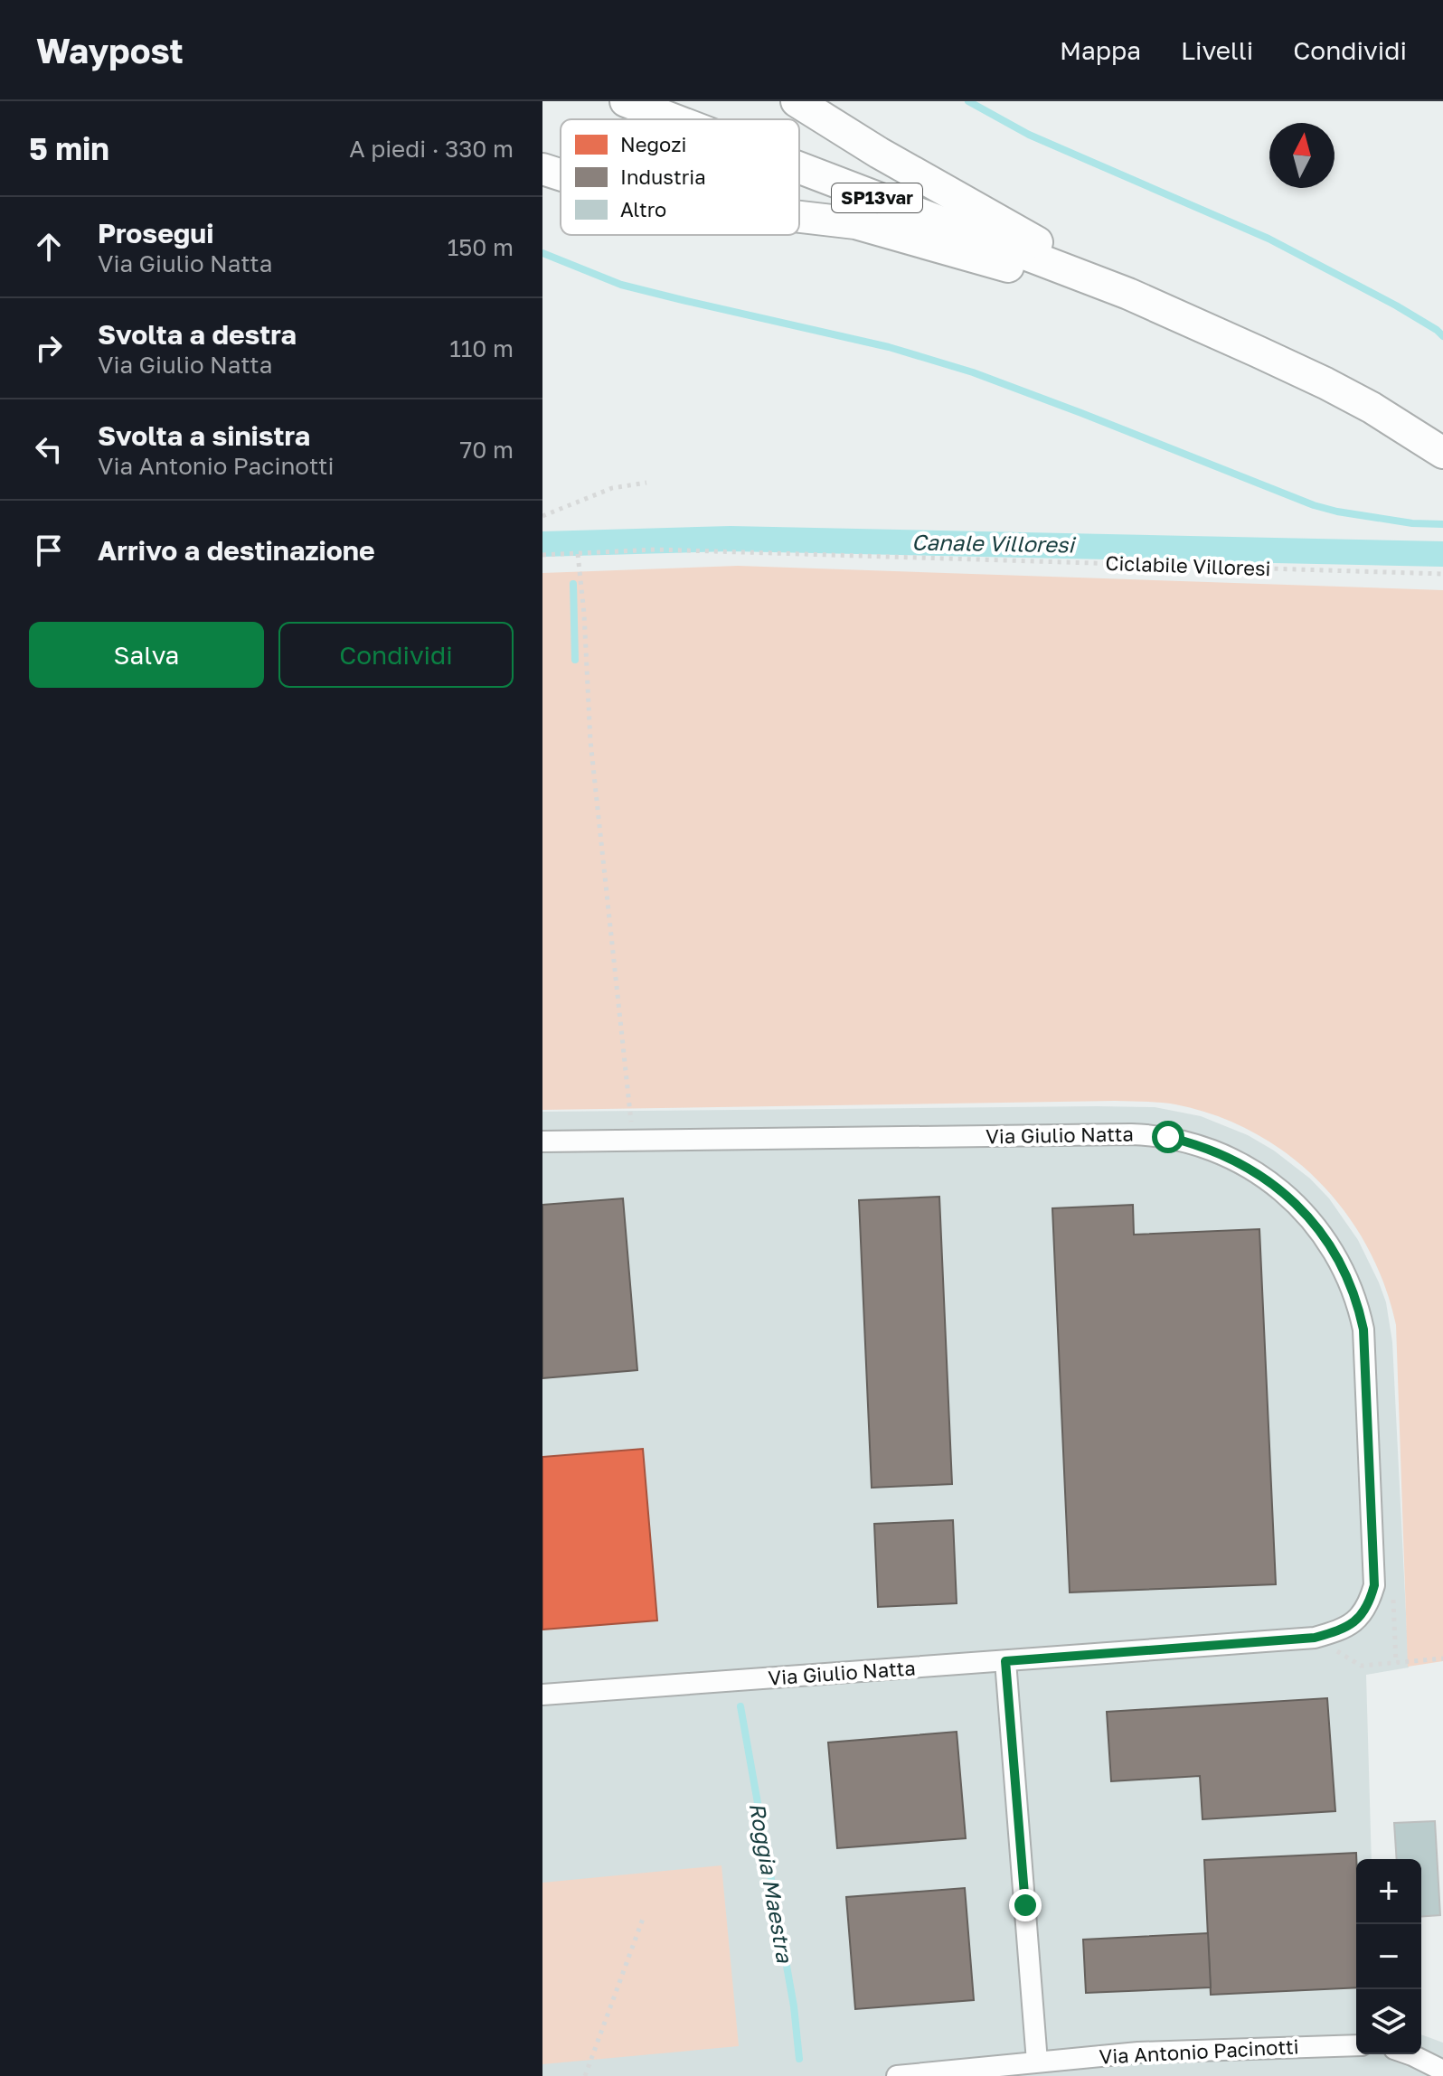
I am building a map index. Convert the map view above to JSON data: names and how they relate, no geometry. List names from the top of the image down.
{
  "streets": {
    "main road": ["SP13var"],
    "street": ["Via Giulio Natta", "Via Antonio Pacinotti"],
    "path": ["Ciclabile Villoresi"]
  },
  "water": ["Canale Villoresi", "Roggia Maestra"],
  "legend": ["Negozi", "Industria", "Altro"],
  "north": "top",
  "page": {
    "header": "Waypost",
    "nav": ["Mappa", "Livelli", "Condividi"],
    "heading": ["5 min", "A piedi · 330 m"],
    "list": [
      ["Prosegui", "Via Giulio Natta", "150 m"],
      ["Svolta a destra", "Via Giulio Natta", "110 m"],
      ["Svolta a sinistra", "Via Antonio Pacinotti", "70 m"],
      "Arrivo a destinazione"
    ],
    "buttons": ["Salva", "Condividi"],
    "map_buttons": ["+", "−"]
  }
}
